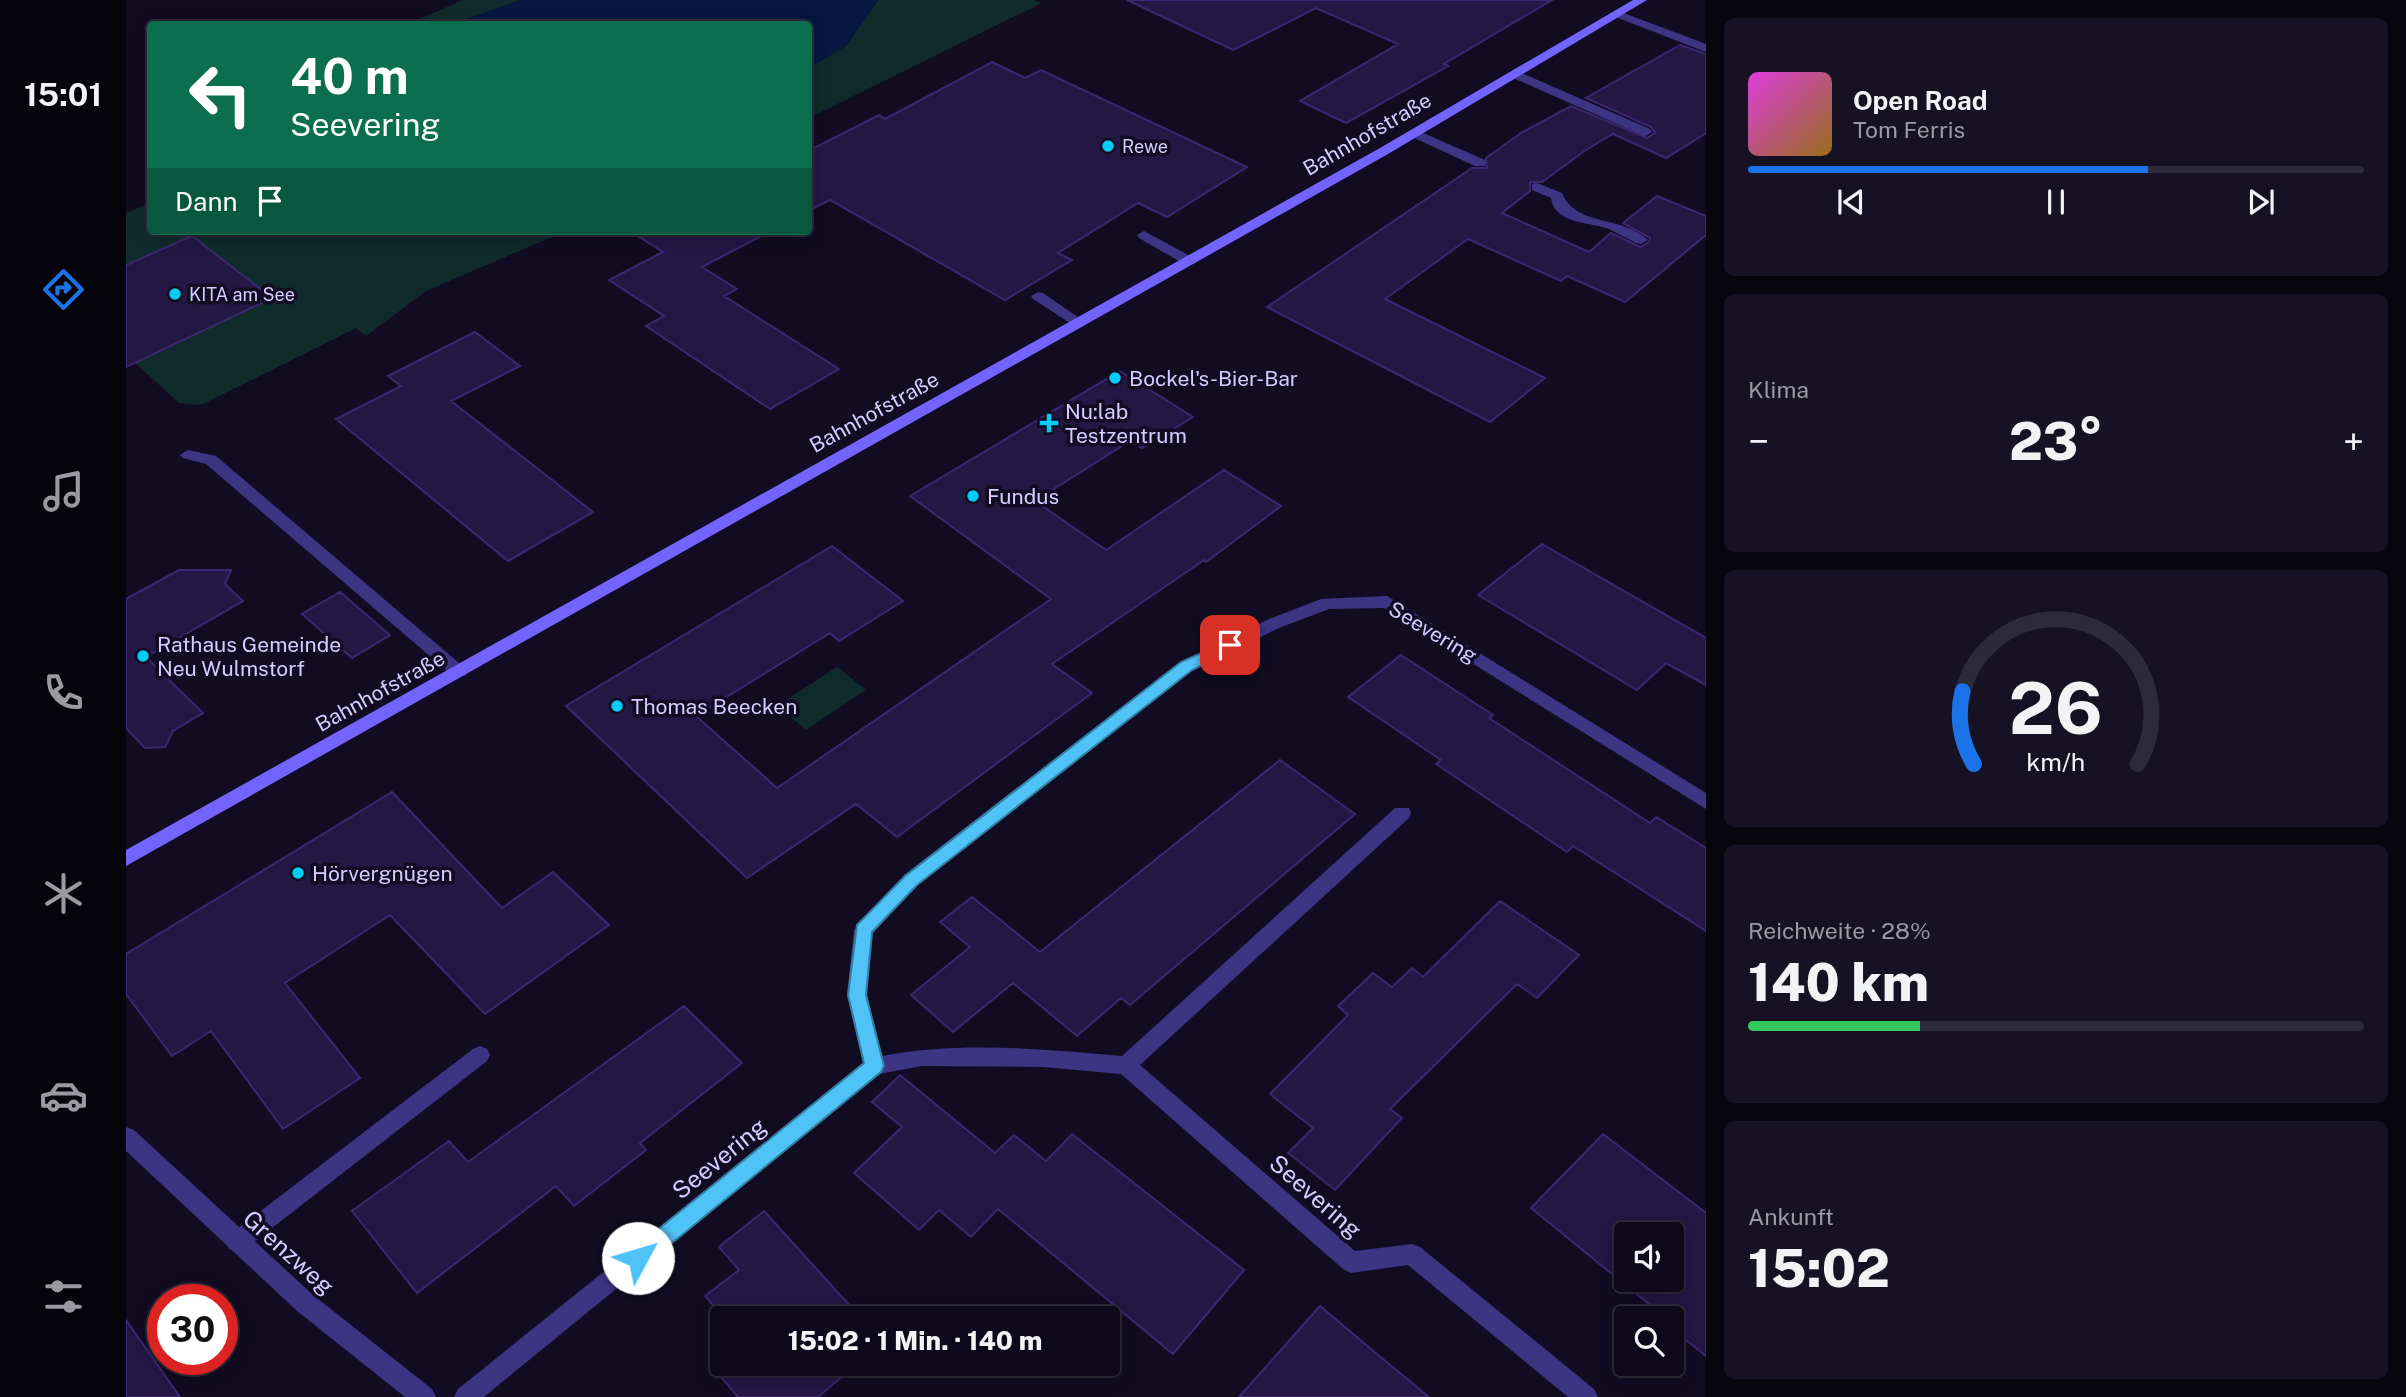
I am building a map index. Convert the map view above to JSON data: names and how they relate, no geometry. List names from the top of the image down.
{
  "streets": {
    "street": ["Bahnhofstraße", "Seevering", "Grenzweg"]
  },
  "places": {
    "other": [
      "Rewe",
      "KITA am See",
      "Bockel's-Bier-Bar",
      "Fundus",
      "Rathaus Gemeinde Neu Wulmstorf",
      "Thomas Beecken",
      "Hörvergnügen"
    ],
    "health": ["Nu:lab Testzentrum"]
  },
  "page": {
    "tabs": "15:01",
    "turn": ["40 m", "Seevering"],
    "song": ["Open Road", "Tom Ferris"],
    "then": "Dann",
    "tile": [
      "Klima",
      ["Reichweite · 28%", "140 km"],
      ["Ankunft", "15:02"]
    ],
    "heat": ["−", "23°", "+"],
    "limit": "30",
    "trip": "15:02 · 1 Min. · 140 m",
    "gauge": ["26", "km/h"]
  }
}
